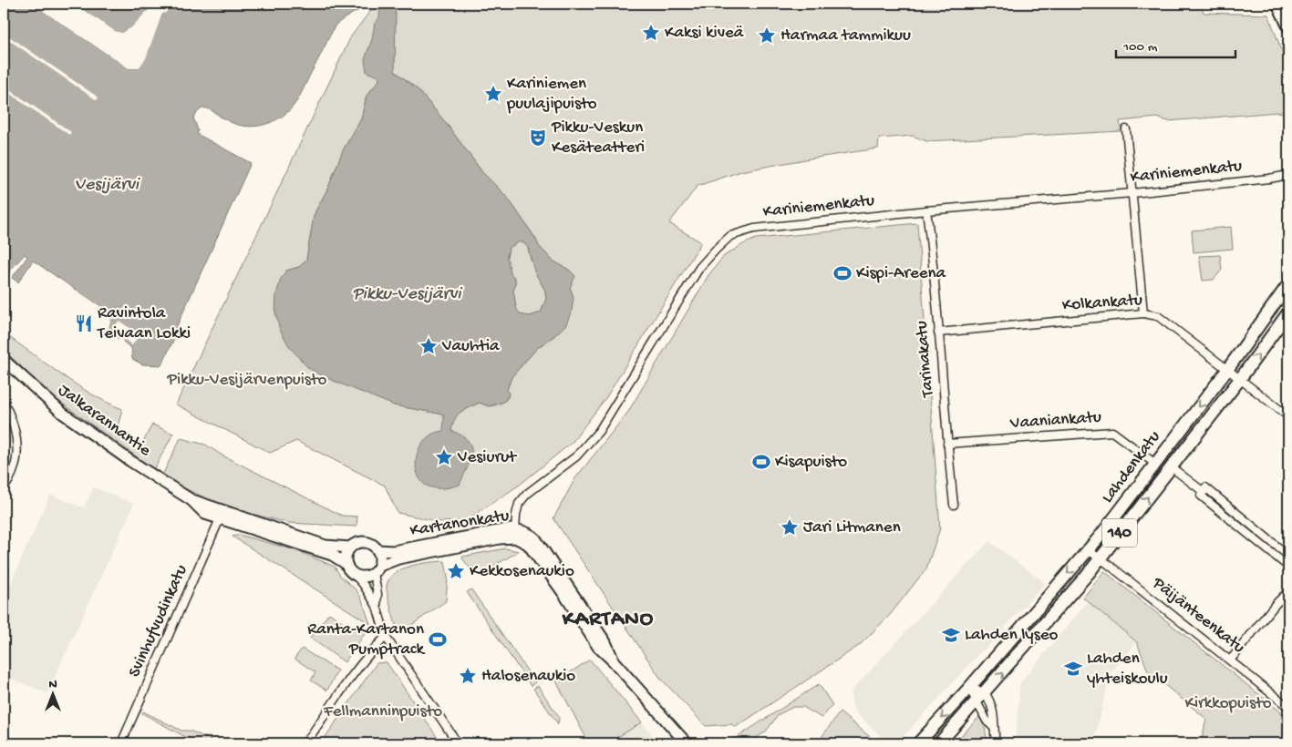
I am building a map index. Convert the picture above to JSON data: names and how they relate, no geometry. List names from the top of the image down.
{
  "streets": {
    "main road": [
      "Jalkarannantie",
      "Lahdenkatu",
      "Kartanonkatu",
      "140"
    ],
    "street": [
      "Kariniemenkatu",
      "Kolkankatu",
      "Tarinakatu",
      "Vaaniankatu",
      "Päijänteenkatu",
      "Svinhufvudinkatu"
    ]
  },
  "crossings": [
    ["Kariniemenkatu", "Tarinakatu"],
    ["Kariniemenkatu", "Kartanonkatu"],
    ["Kolkankatu", "Tarinakatu"],
    ["Kolkankatu", "Lahdenkatu"],
    ["Tarinakatu", "Vaaniankatu"],
    ["Jalkarannantie", "Kartanonkatu"],
    ["Jalkarannantie", "Svinhufvudinkatu"],
    ["Vaaniankatu", "Lahdenkatu"],
    ["Lahdenkatu", "Päijänteenkatu"]
  ],
  "districts": ["KARTANO"],
  "water": ["Vesijärvi", "Pikku-Vesijärvi"],
  "parks": ["Pikku-Vesijärvenpuisto", "Kirkkopuisto", "Fellmanninpuisto"],
  "places": {
    "place": [
      "Kaksi kiveä",
      "Harmaa tammikuu",
      "Kariniemen puulajipuisto",
      "Vauhtia",
      "Vesiurut",
      "Jari Litmanen",
      "Kekkosenaukio",
      "Halosenaukio"
    ],
    "theatre": ["Pikku-Veskun Kesäteatteri"],
    "sports": ["Kispi-Areena", "Kisapuisto", "Ranta-Kartanon Pumptrack"],
    "restaurant": ["Ravintola Teivaan Lokki"],
    "school or university": ["Lahden lyseo", "Lahden yhteiskoulu"]
  },
  "scale_bar": "100 m",
  "north": "top"
}
